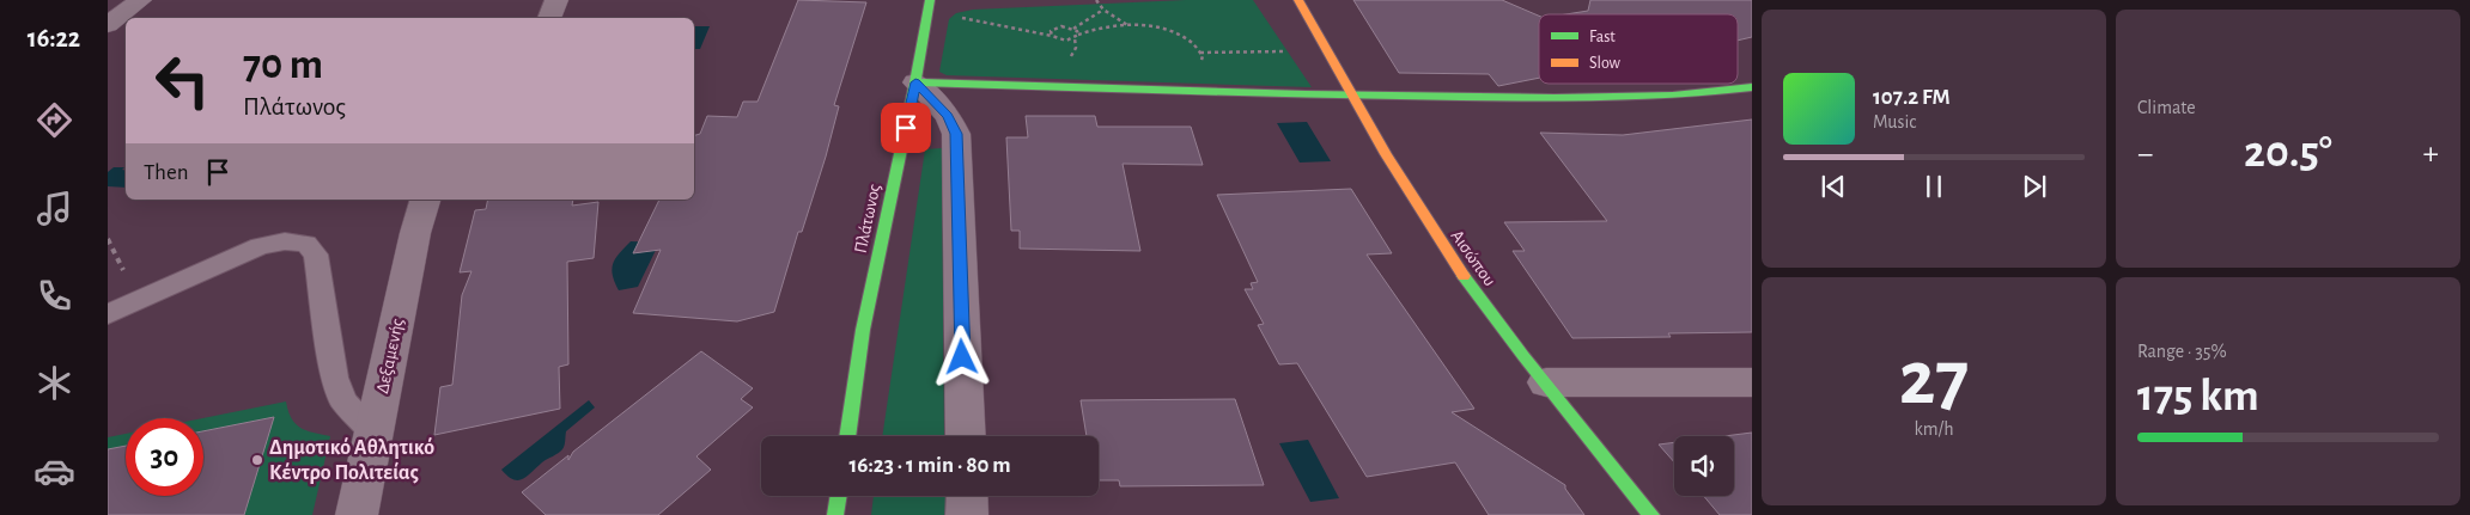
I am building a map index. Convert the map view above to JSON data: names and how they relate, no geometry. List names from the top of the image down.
{
  "streets": {
    "street": ["Πλάτωνος", "Αισώπου", "Δεξαμενής"]
  },
  "places": ["Δημοτικό Αθλητικό Κέντρο Πολιτείας"],
  "legend": ["Fast", "Slow"],
  "page": {
    "tabs": "16:22",
    "tile": [
      "Climate",
      ["27", "km/h"],
      ["Range · 35%", "175 km"]
    ],
    "turn": ["70 m", "Πλάτωνος"],
    "song": ["107.2 FM", "Music"],
    "heat": ["−", "20.5°", "+"],
    "then": "Then",
    "limit": "30",
    "trip": "16:23 · 1 min · 80 m"
  }
}
